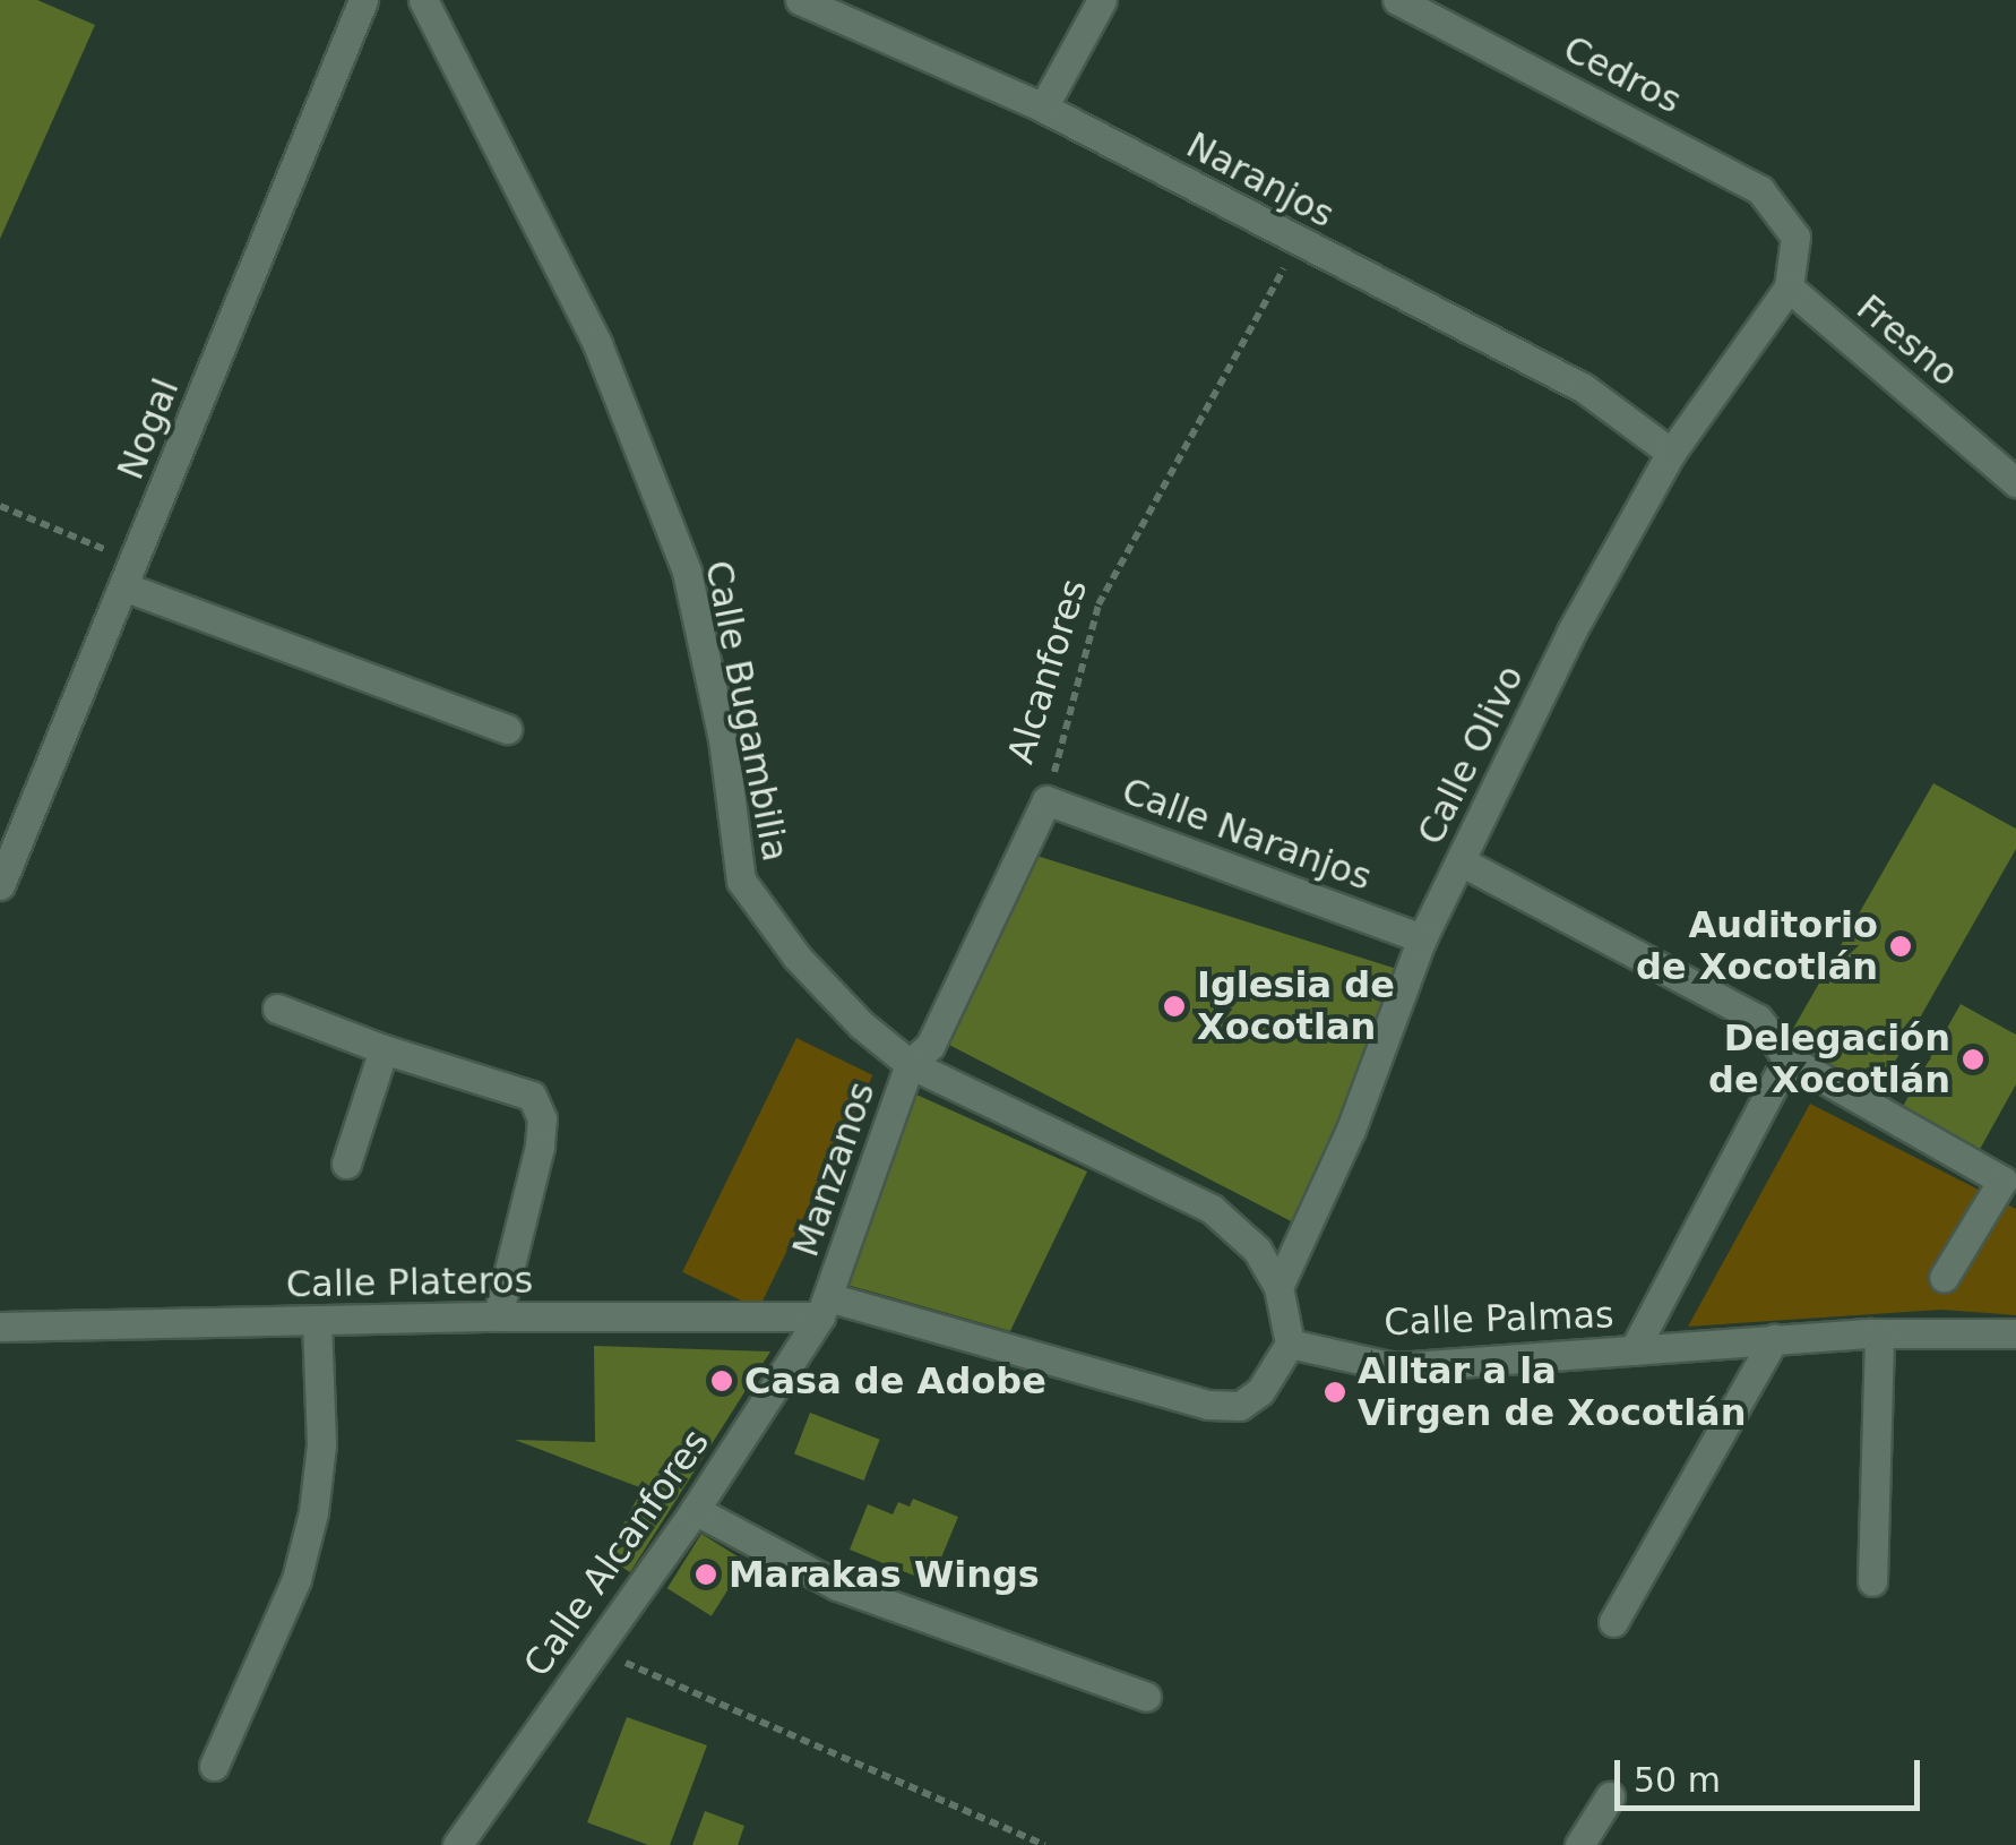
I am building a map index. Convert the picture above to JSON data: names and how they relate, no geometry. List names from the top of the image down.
{
  "streets": {
    "street": [
      "Cedros",
      "Naranjos",
      "Fresno",
      "Nogal",
      "Alcanfores",
      "Calle Bugambilia",
      "Calle Olivo",
      "Calle Naranjos",
      "Manzanos",
      "Calle Plateros",
      "Calle Palmas",
      "Calle Alcanfores"
    ]
  },
  "crossings": [
    ["Cedros", "Fresno"],
    ["Cedros", "Calle Olivo"],
    ["Naranjos", "Alcanfores"],
    ["Naranjos", "Calle Olivo"],
    ["Fresno", "Calle Olivo"],
    ["Alcanfores", "Calle Bugambilia"],
    ["Alcanfores", "Calle Naranjos"],
    ["Alcanfores", "Manzanos"],
    ["Calle Bugambilia", "Calle Olivo"],
    ["Calle Bugambilia", "Manzanos"],
    ["Calle Bugambilia", "Calle Palmas"],
    ["Calle Olivo", "Calle Naranjos"],
    ["Manzanos", "Calle Plateros"],
    ["Manzanos", "Calle Alcanfores"],
    ["Calle Plateros", "Calle Alcanfores"]
  ],
  "places": [
    "Auditorio de Xocotlán",
    "Iglesia de Xocotlan",
    "Delegación de Xocotlán",
    "Casa de Adobe",
    "Alltar a la Virgen de Xocotlán",
    "Marakas Wings"
  ],
  "scale_bar": "50 m"
}
